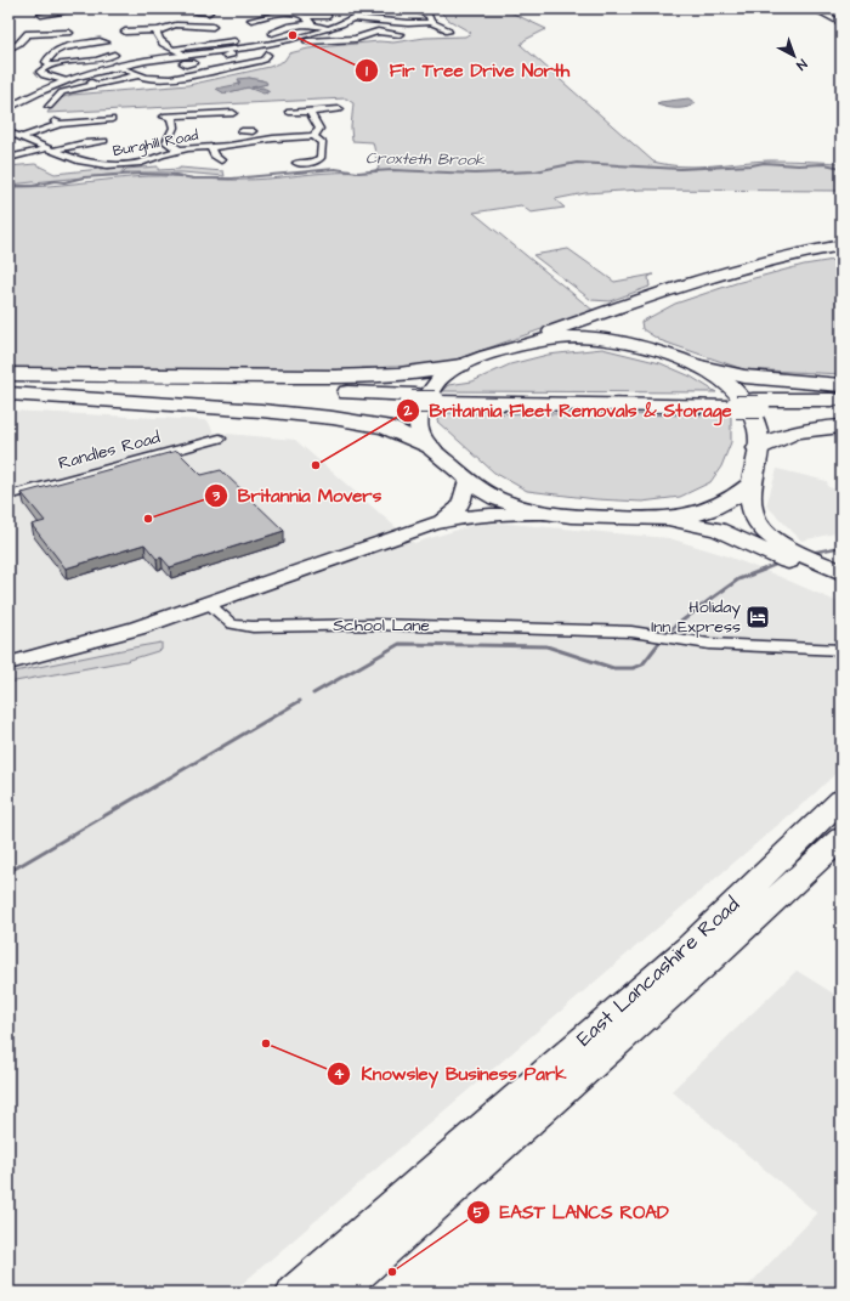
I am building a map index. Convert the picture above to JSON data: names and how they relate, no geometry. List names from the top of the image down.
{
  "streets": {
    "highway": ["East Lancashire Road"],
    "street": ["Burghill Road", "Randles Road", "School Lane"]
  },
  "water": ["Croxteth Brook"],
  "places": {
    "other": [
      "Fir Tree Drive North",
      "Britannia Fleet Removals & Storage",
      "Britannia Movers",
      "Knowsley Business Park",
      "EAST LANCS ROAD"
    ],
    "hotel": ["Holiday Inn Express"]
  },
  "north": "bottom right"
}
